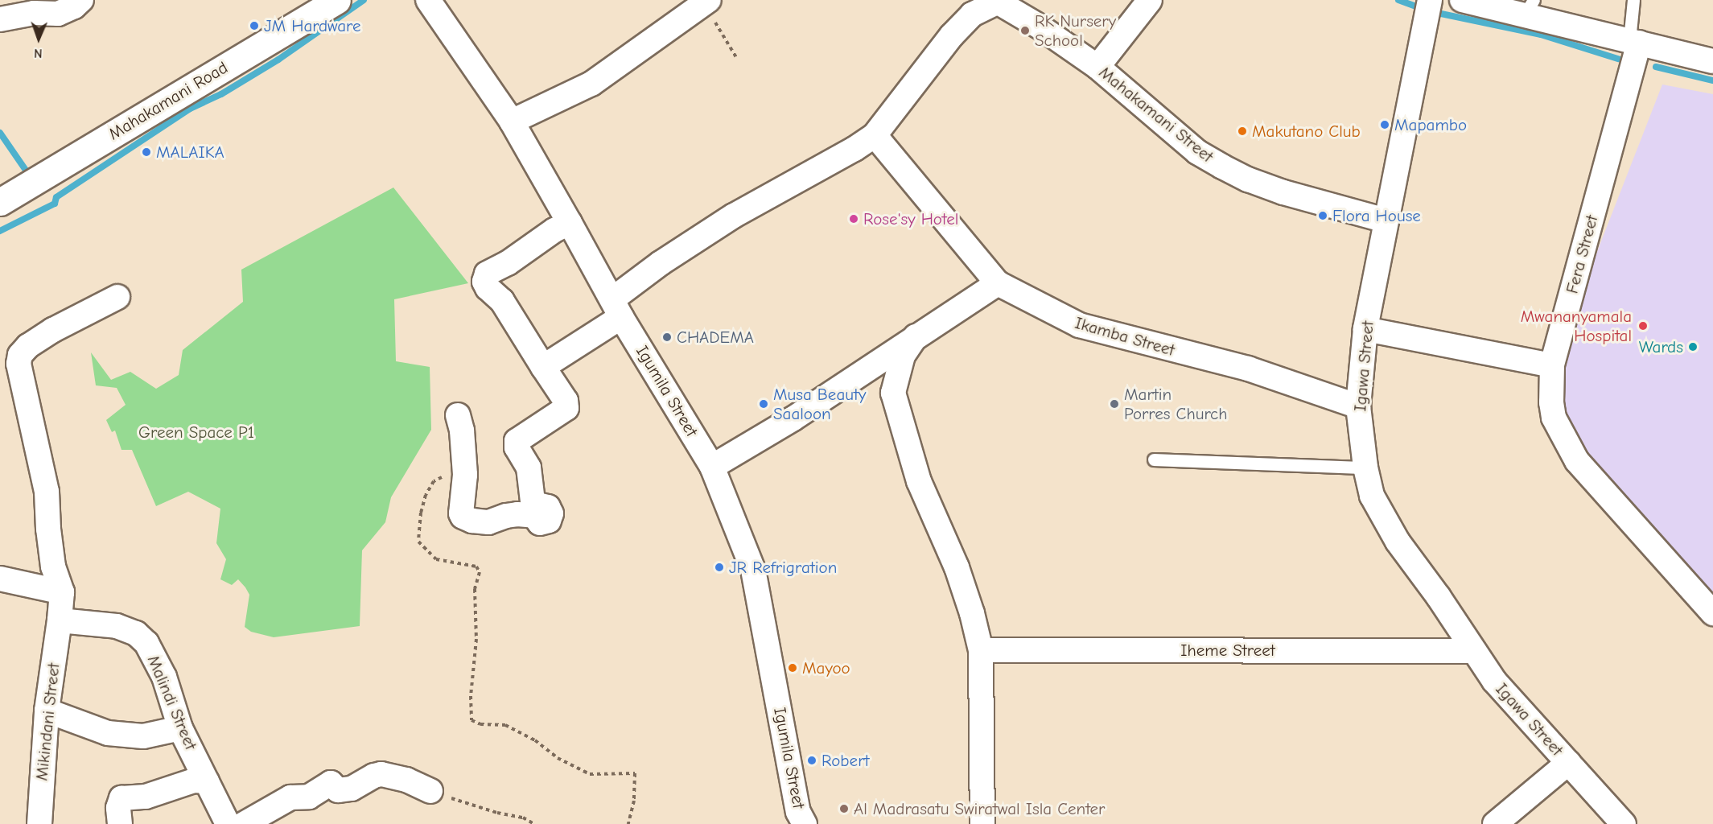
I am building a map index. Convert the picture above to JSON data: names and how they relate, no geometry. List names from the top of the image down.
{
  "streets": {
    "street": [
      "Mahakamani Road",
      "Mahakamani Street",
      "Fera Street",
      "Ikamba Street",
      "Igawa Street",
      "Igumila Street",
      "Iheme Street",
      "Malindi Street",
      "Mikindani Street"
    ]
  },
  "crossings": [
    ["Mahakamani Street", "Igawa Street"],
    ["Ikamba Street", "Igawa Street"],
    ["Igawa Street", "Iheme Street"],
    ["Malindi Street", "Mikindani Street"]
  ],
  "parks": ["Green Space P1"],
  "places": [
    "JM Hardware",
    "RK Nursery School",
    "Mapambo",
    "Makutano Club",
    "MALAIKA",
    "Flora House",
    "Rose'sy Hotel",
    "Mwananyamala Hospital",
    "CHADEMA",
    "Wards",
    "Musa Beauty Saaloon",
    "Martin Porres Church",
    "JR Refrigration",
    "Mayoo",
    "Robert",
    "Al Madrasatu Swiratwal Isla Center"
  ],
  "north": "bottom"
}
